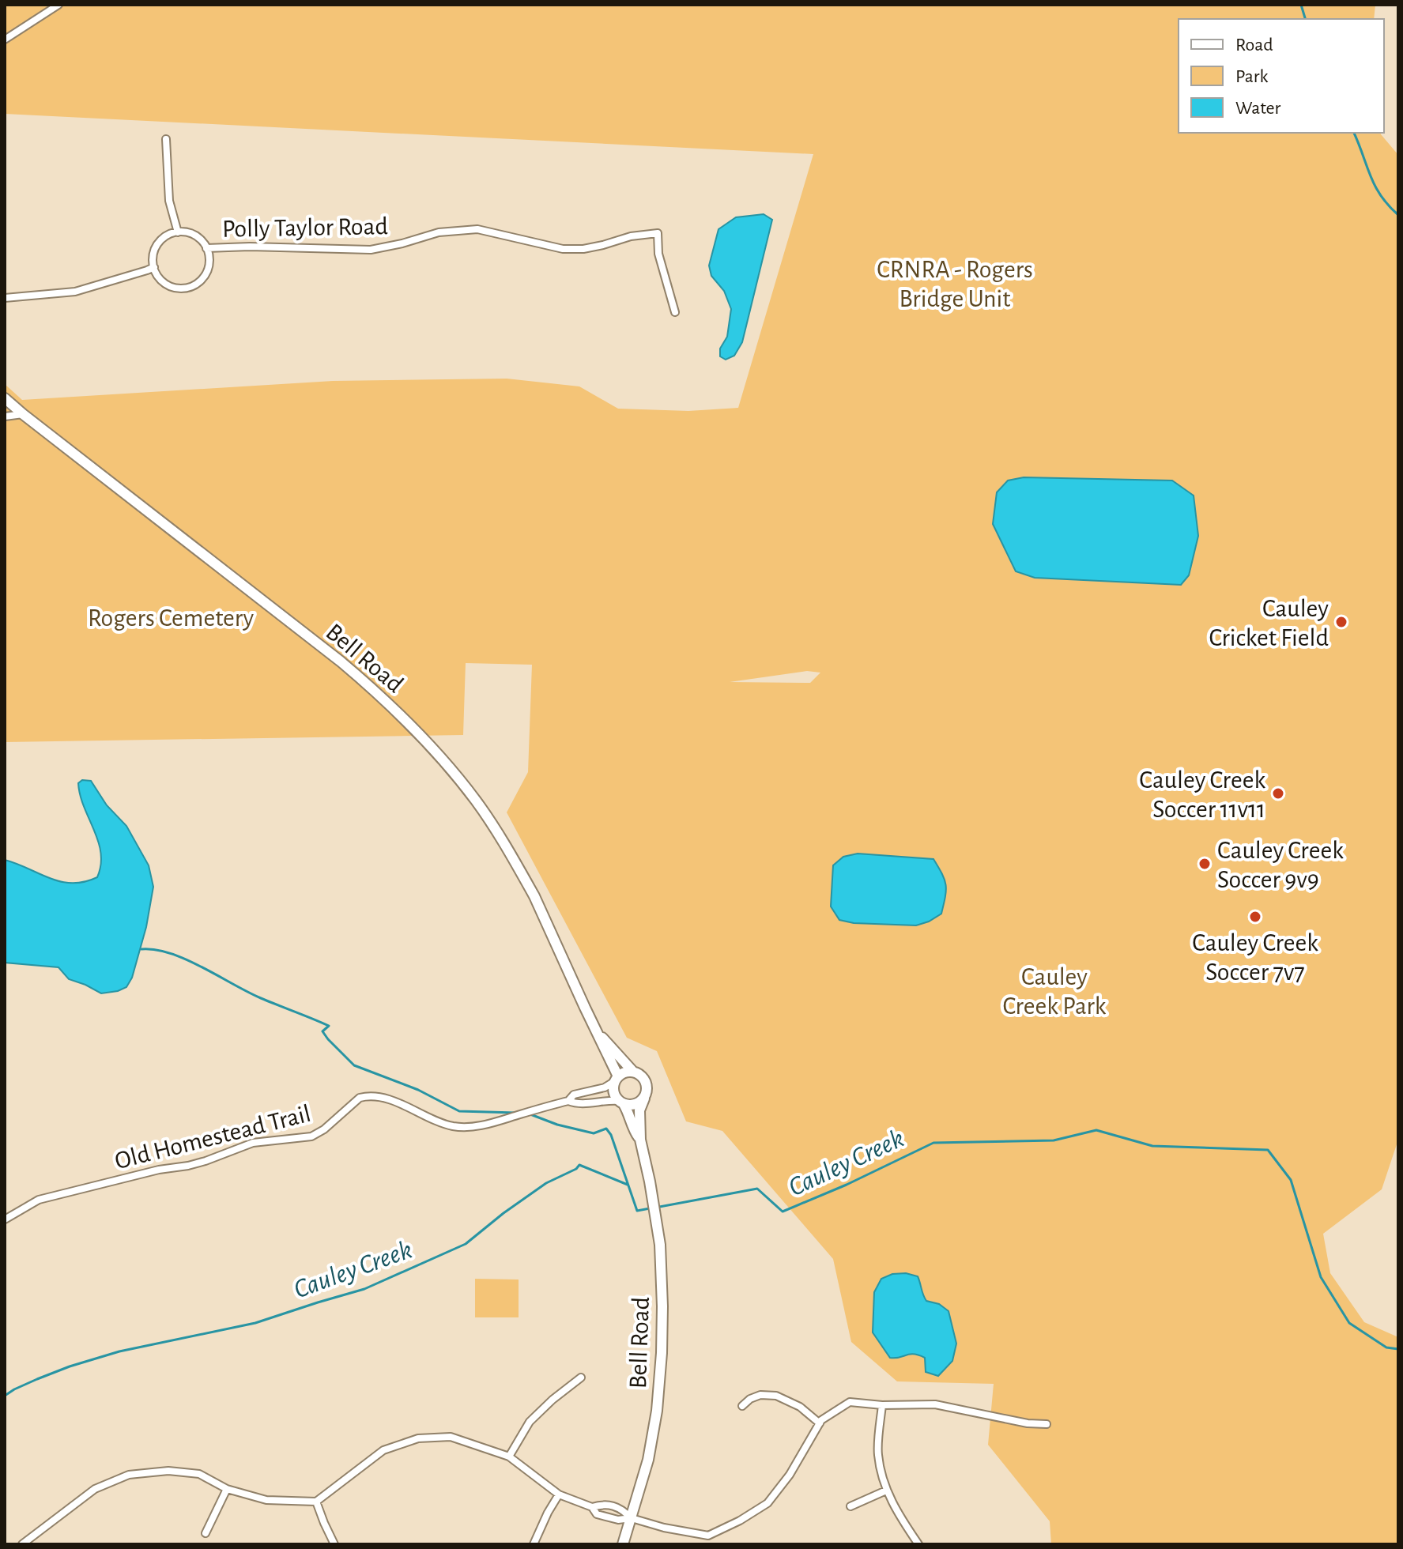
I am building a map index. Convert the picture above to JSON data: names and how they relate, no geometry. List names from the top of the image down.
{
  "streets": {
    "street": ["Polly Taylor Road", "Bell Road", "Old Homestead Trail"]
  },
  "water": ["Cauley Creek"],
  "parks": ["CRNRA - Rogers Bridge Unit", "Rogers Cemetery", "Cauley Creek Park"],
  "places": [
    "Cauley Cricket Field",
    "Cauley Creek Soccer 11v11",
    "Cauley Creek Soccer 9v9",
    "Cauley Creek Soccer 7v7"
  ],
  "legend": ["Road", "Park", "Water"]
}
